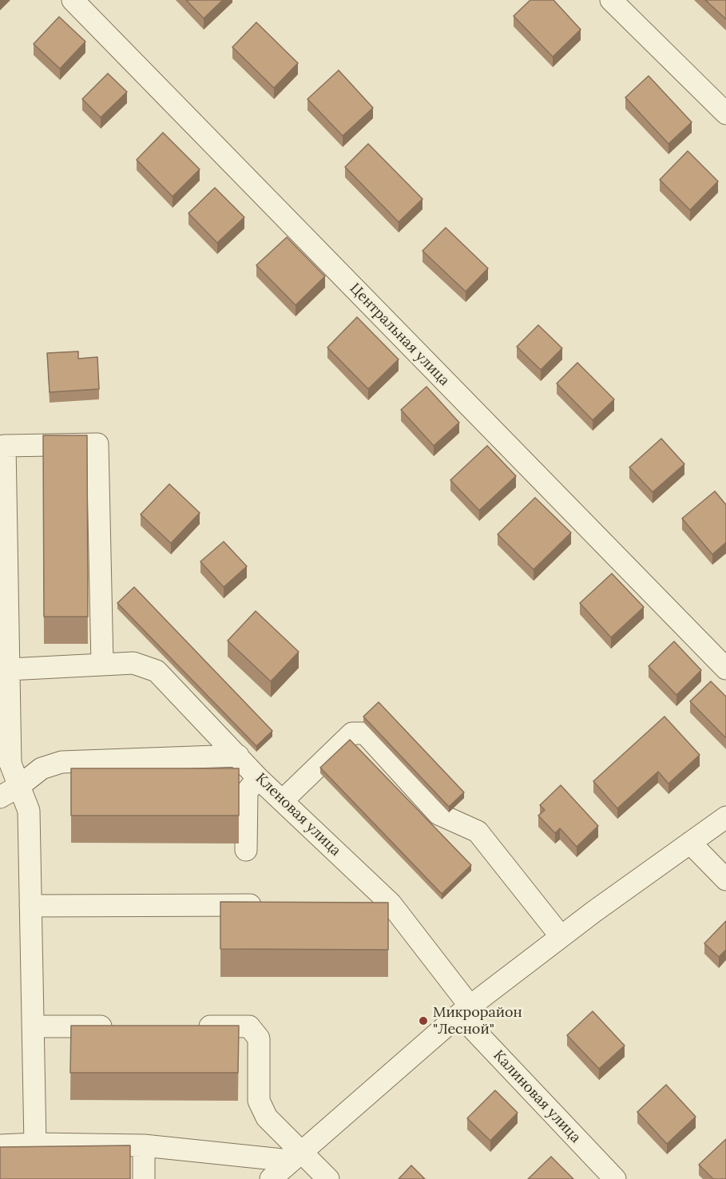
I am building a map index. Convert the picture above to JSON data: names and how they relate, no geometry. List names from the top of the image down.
{
  "streets": {
    "street": ["Центральная улица", "Кленовая улица", "Калиновая улица"]
  },
  "crossings": [
    ["Кленовая улица", "Калиновая улица"]
  ],
  "places": ["Микрорайон \"Лесной\""]
}
